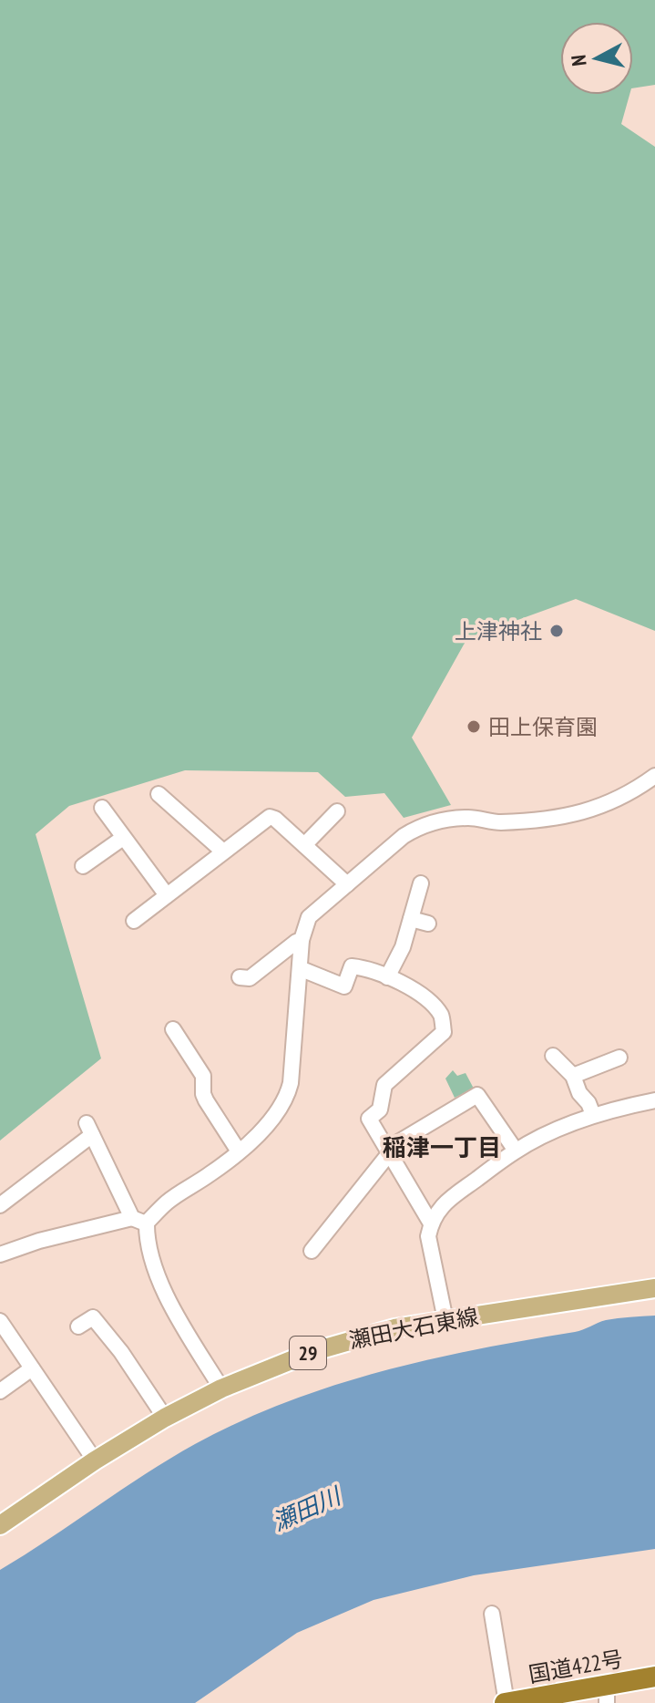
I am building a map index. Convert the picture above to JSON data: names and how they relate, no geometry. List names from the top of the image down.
{
  "streets": {
    "highway": ["国道422号"],
    "main road": ["瀬田大石東線", "29"]
  },
  "districts": ["稲津一丁目"],
  "water": ["瀬田川"],
  "places": ["上津神社", "田上保育園"],
  "north": "left"
}
